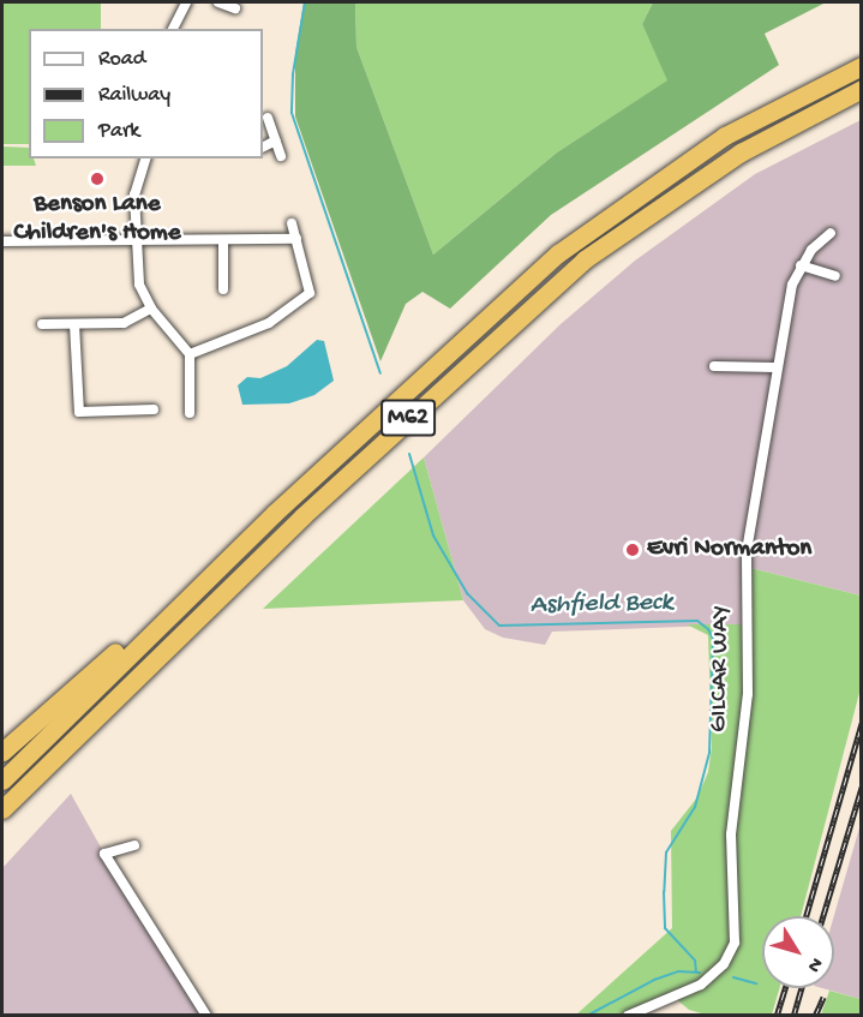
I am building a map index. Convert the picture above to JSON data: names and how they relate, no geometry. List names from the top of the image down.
{
  "streets": {
    "highway": ["M62"],
    "street": ["GILCAR WAY"]
  },
  "water": ["Ashfield Beck"],
  "places": ["Benson Lane Children's Home", "Evri Normanton"],
  "legend": ["Road", "Railway", "Park"],
  "north": "bottom right"
}
